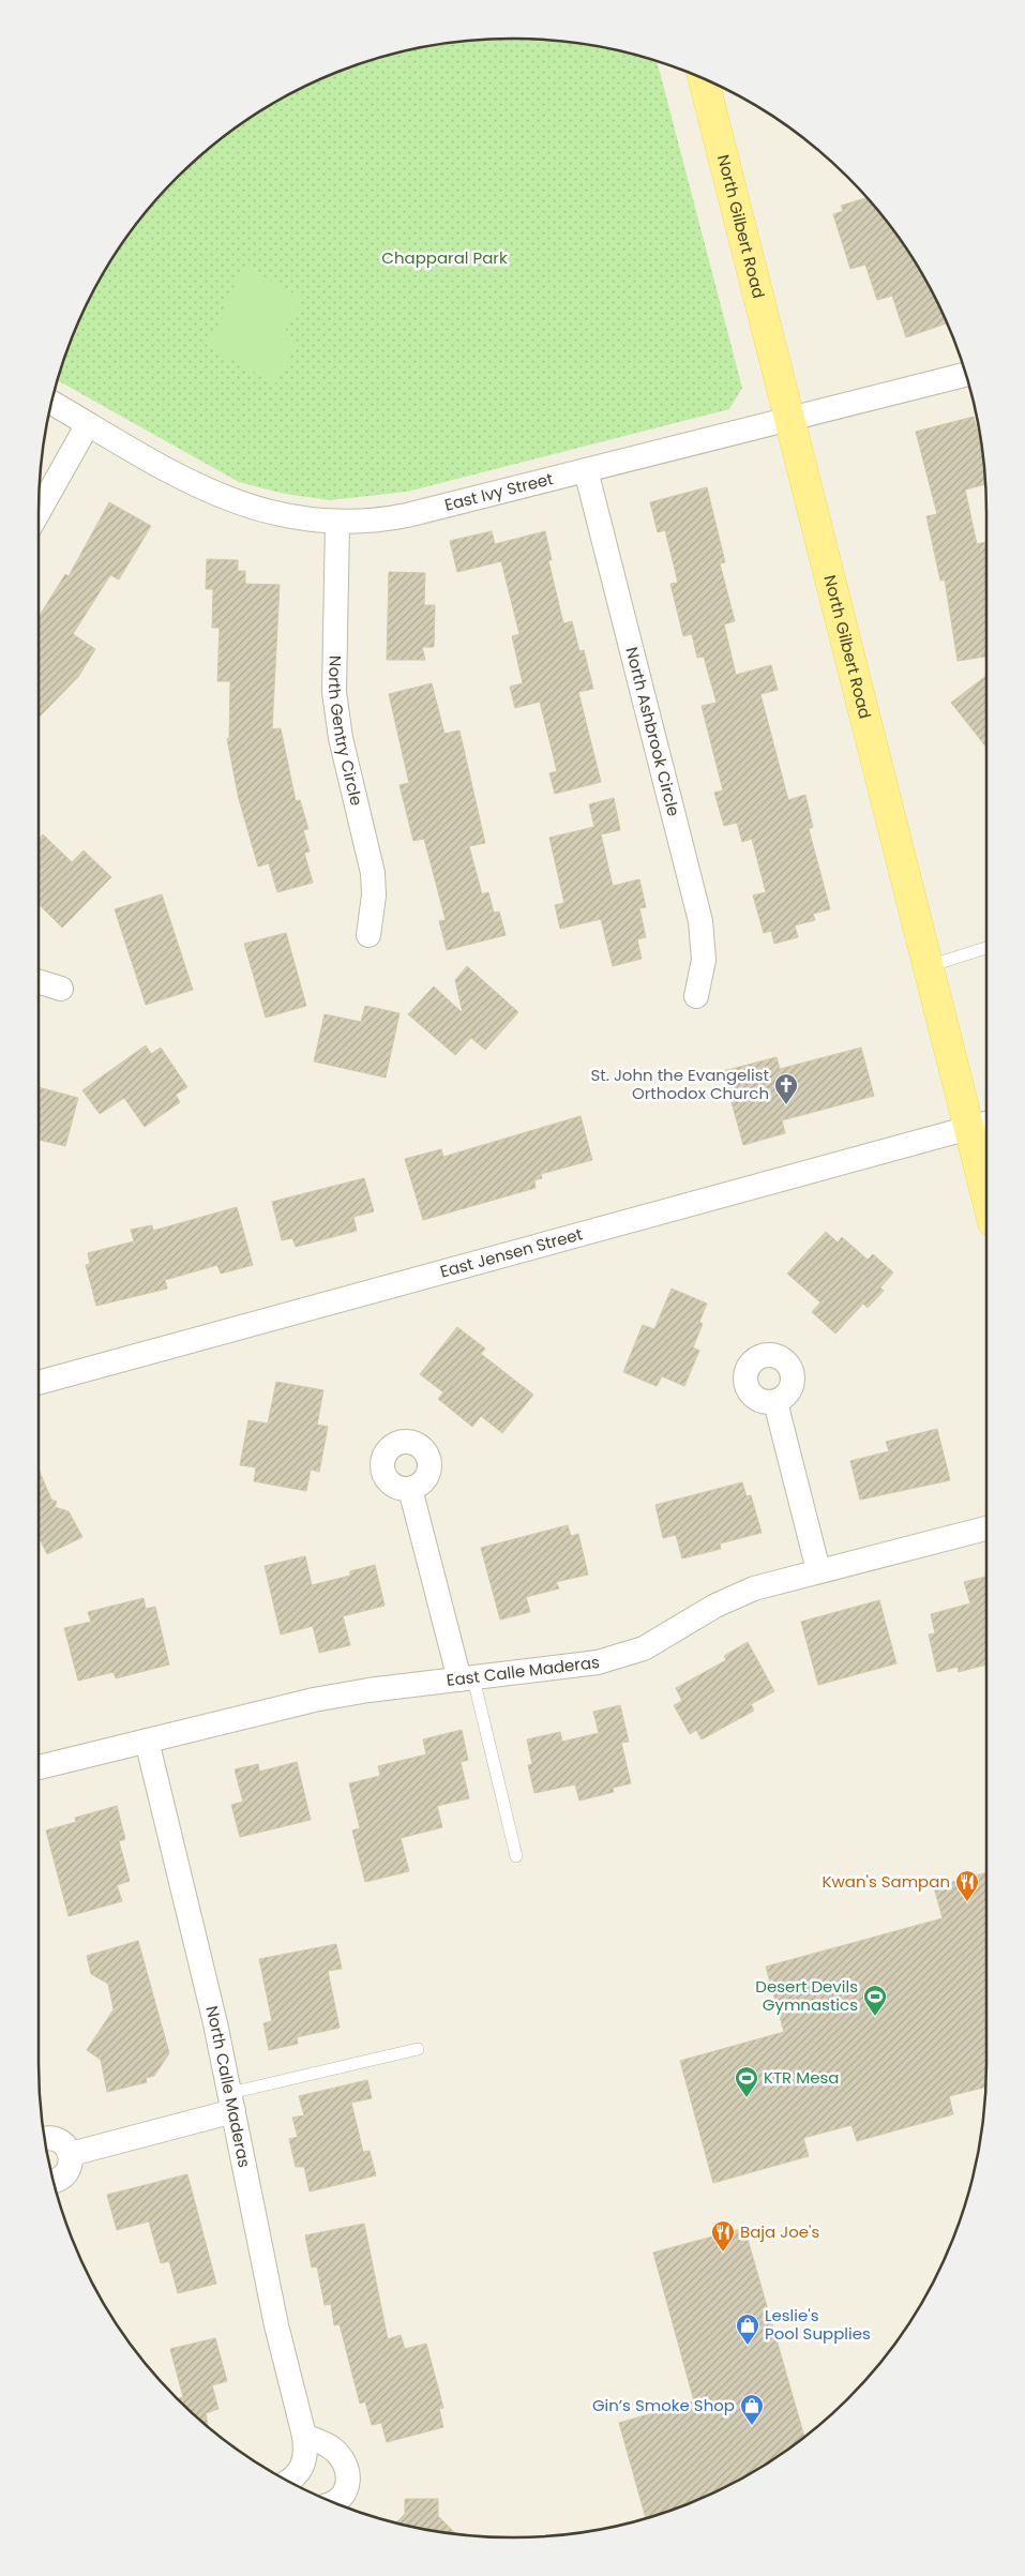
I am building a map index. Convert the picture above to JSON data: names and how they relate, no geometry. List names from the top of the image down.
{
  "streets": {
    "main road": ["North Gilbert Road"],
    "street": [
      "East Ivy Street",
      "North Gentry Circle",
      "North Ashbrook Circle",
      "East Jensen Street",
      "East Calle Maderas",
      "North Calle Maderas"
    ]
  },
  "crossings": [
    ["North Gilbert Road", "East Ivy Street"],
    ["North Gilbert Road", "East Jensen Street"],
    ["East Ivy Street", "North Gentry Circle"],
    ["East Ivy Street", "North Ashbrook Circle"],
    ["East Calle Maderas", "North Calle Maderas"]
  ],
  "parks": ["Chapparal Park"],
  "places": {
    "church": ["St. John the Evangelist Orthodox Church"],
    "restaurant": ["Kwan's Sampan", "Baja Joe's"],
    "sports": ["Desert Devils Gymnastics", "KTR Mesa"],
    "shop": ["Leslie's Pool Supplies", "Gin’s Smoke Shop"]
  }
}
